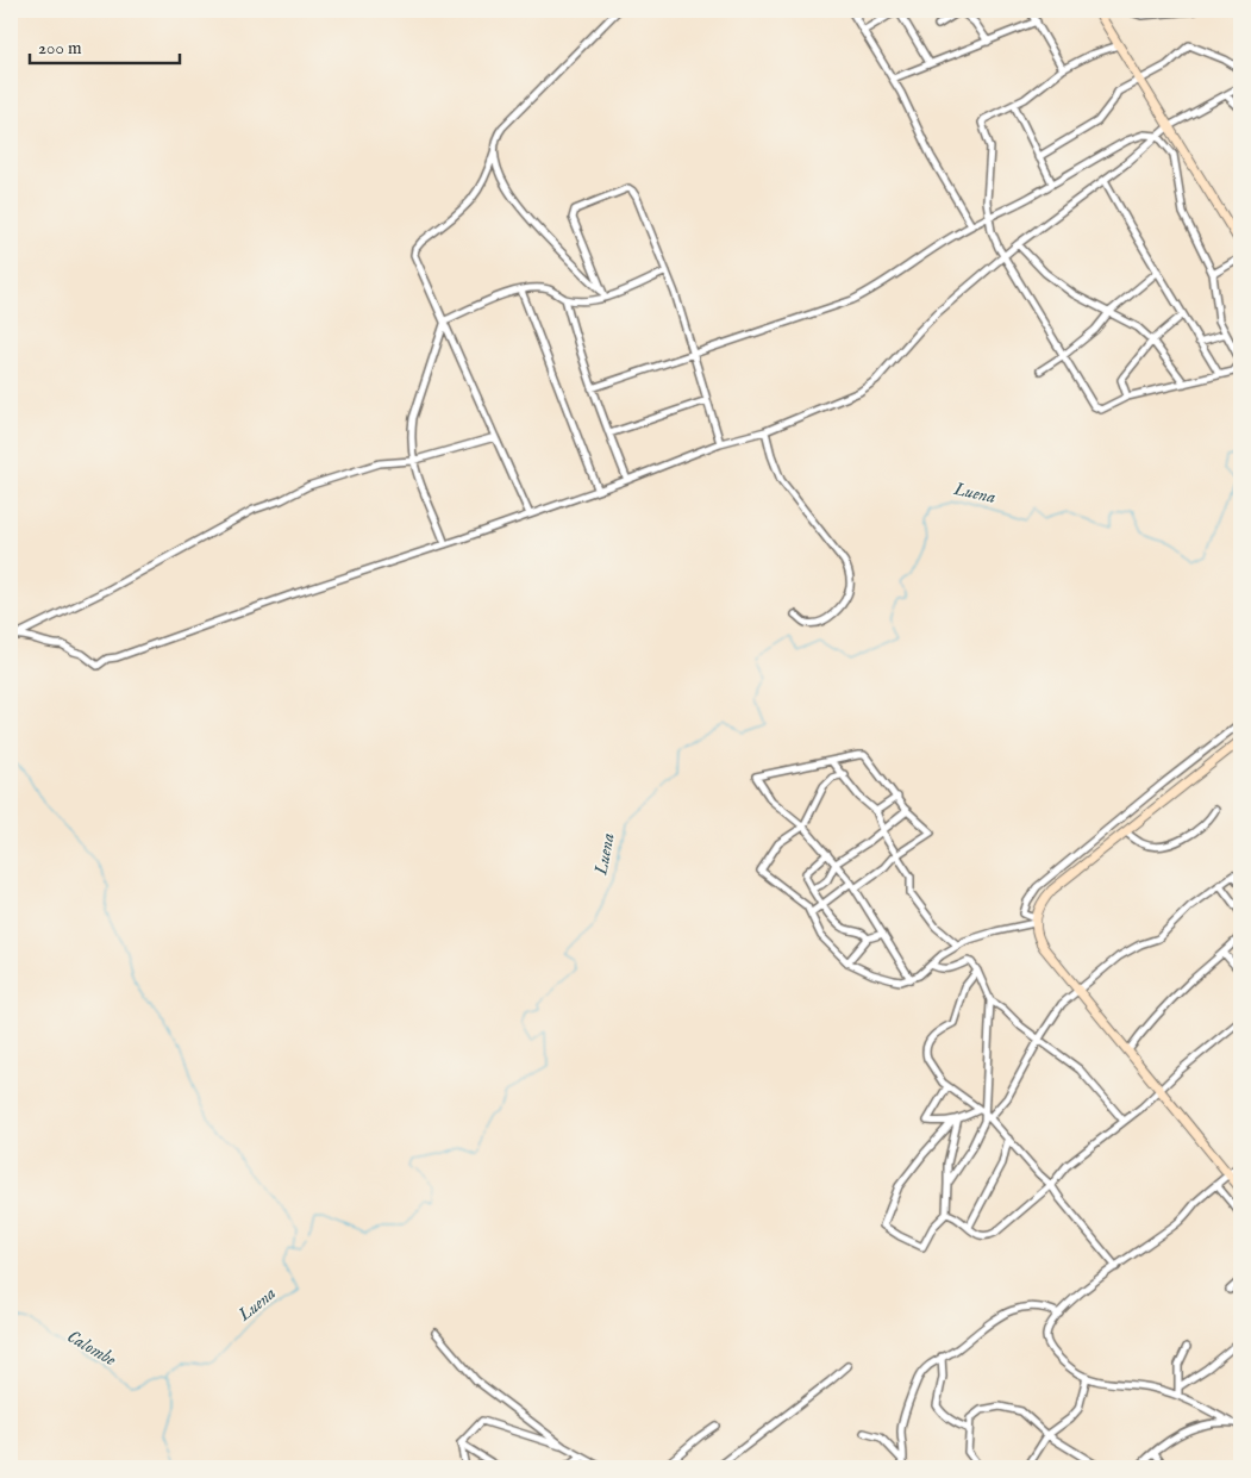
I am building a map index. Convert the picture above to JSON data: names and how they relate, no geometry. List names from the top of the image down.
{
  "water": ["Luena", "Calombe"],
  "scale_bar": "200 m"
}
